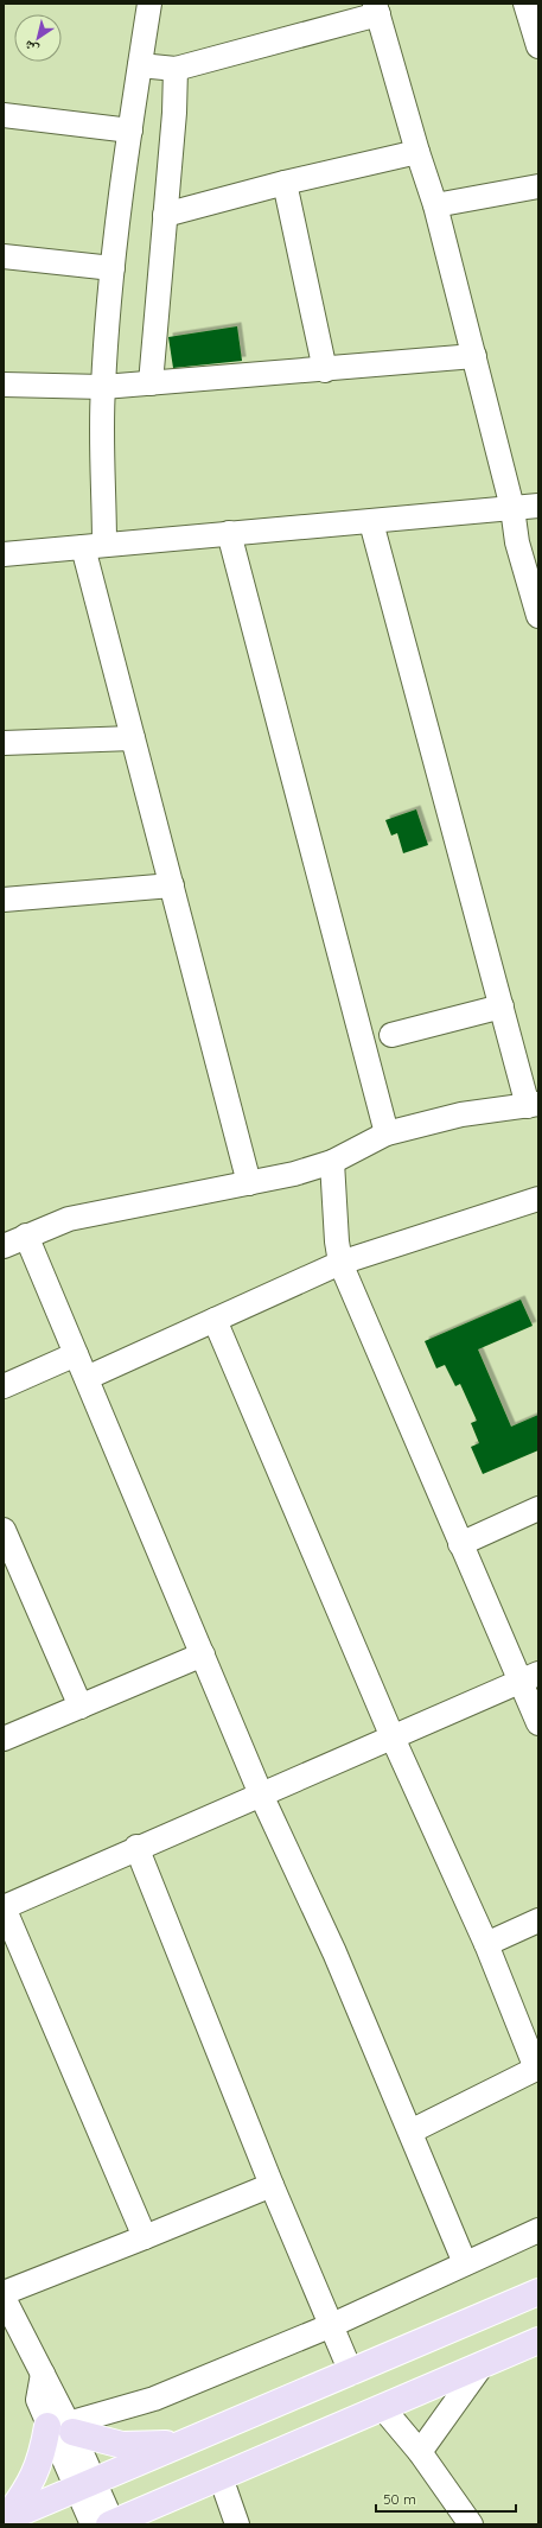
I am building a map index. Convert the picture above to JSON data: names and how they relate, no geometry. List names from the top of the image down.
{
  "scale_bar": "50 m",
  "north": "bottom left"
}
